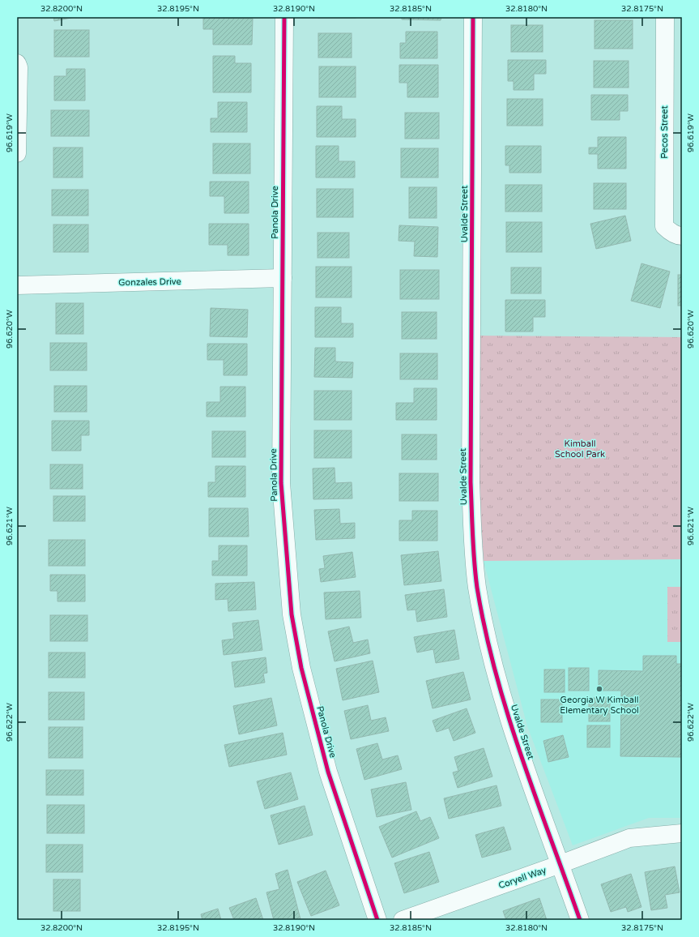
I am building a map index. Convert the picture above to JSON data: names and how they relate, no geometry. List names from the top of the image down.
{
  "streets": {
    "street": [
      "Pecos Street",
      "Panola Drive",
      "Uvalde Street",
      "Gonzales Drive",
      "Coryell Way"
    ]
  },
  "crossings": [
    ["Panola Drive", "Gonzales Drive"],
    ["Uvalde Street", "Coryell Way"]
  ],
  "parks": ["Kimball School Park"],
  "places": ["Georgia W Kimball Elementary School"],
  "coordinates": [
    "32.8200°N",
    "32.8195°N",
    "32.8190°N",
    "32.8185°N",
    "32.8180°N",
    "32.8175°N",
    "96.619°W",
    "96.620°W",
    "96.621°W",
    "96.622°W"
  ]
}
